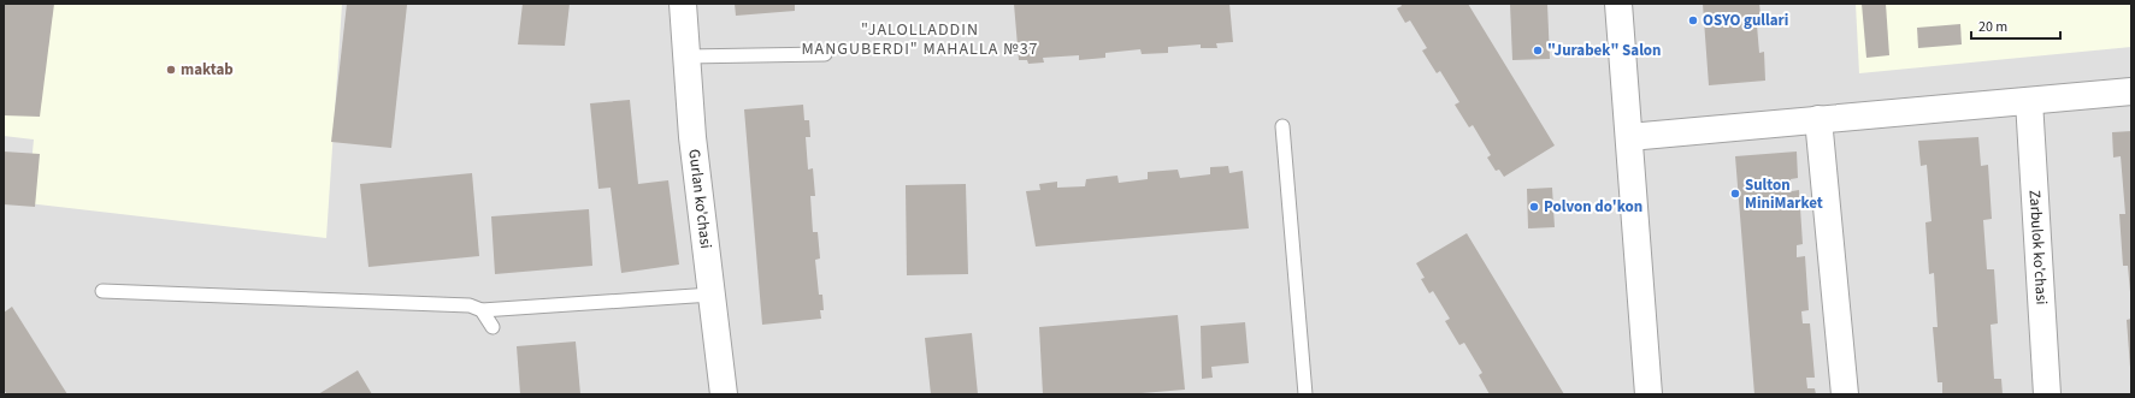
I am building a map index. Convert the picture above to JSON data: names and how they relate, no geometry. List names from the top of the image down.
{
  "streets": {
    "street": ["Gurlan ko'chasi", "Zarbulok ko'chasi"]
  },
  "districts": ["\"JALOLLADDIN MANGUBERDI\" MAHALLA №37"],
  "places": [
    "OSYO gullari",
    "\"Jurabek\" Salon",
    "maktab",
    "Sulton MiniMarket",
    "Polvon do'kon"
  ],
  "scale_bar": "20 m"
}
